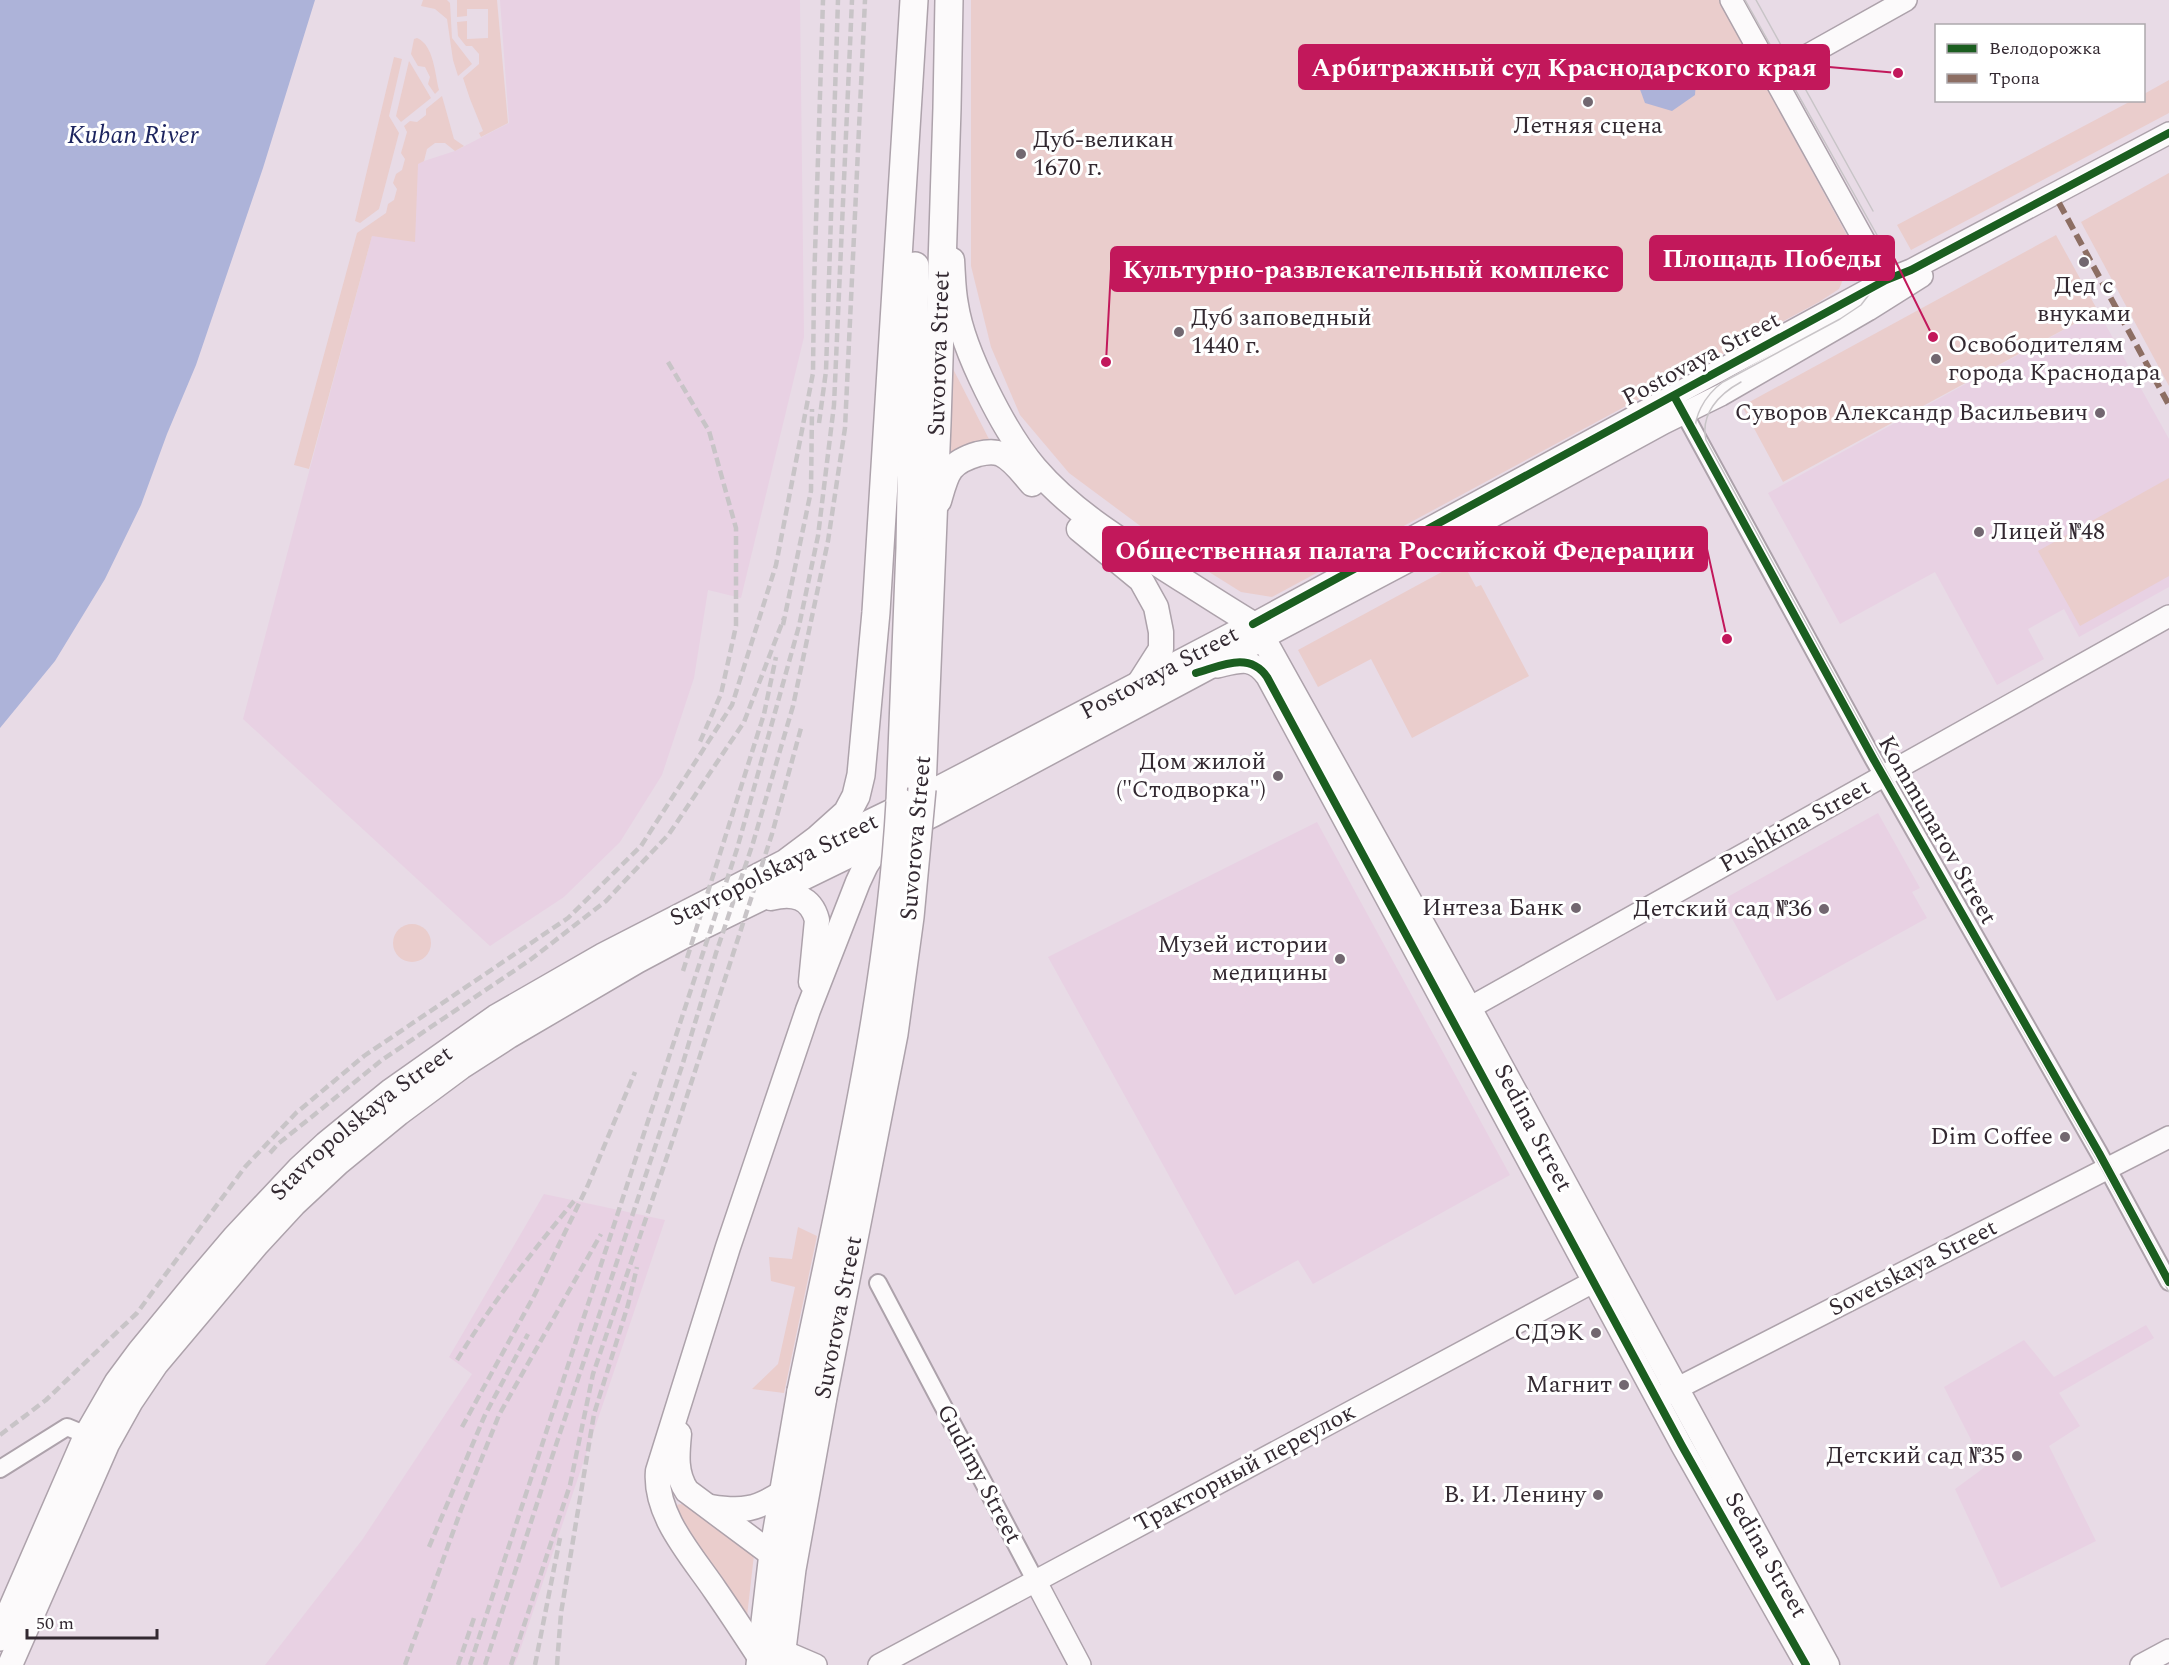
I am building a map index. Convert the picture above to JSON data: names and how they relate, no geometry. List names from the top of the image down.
{
  "streets": {
    "main road": [
      "Suvorova Street",
      "Postovaya Street",
      "Stavropolskaya Street",
      "Sedina Street"
    ],
    "street": [
      "Pushkina Street",
      "Kommunarov Street",
      "Sovetskaya Street",
      "Тракторный переулок",
      "Gudimy Street"
    ]
  },
  "crossings": [
    ["Suvorova Street", "Stavropolskaya Street"],
    ["Postovaya Street", "Kommunarov Street"],
    ["Postovaya Street", "Stavropolskaya Street"],
    ["Postovaya Street", "Sedina Street"],
    ["Pushkina Street", "Kommunarov Street"],
    ["Pushkina Street", "Sedina Street"],
    ["Kommunarov Street", "Sovetskaya Street"],
    ["Sedina Street", "Sovetskaya Street"],
    ["Sedina Street", "Тракторный переулок"],
    ["Тракторный переулок", "Gudimy Street"]
  ],
  "water": ["Kuban River"],
  "places": [
    "Арбитражный суд Краснодарского края",
    "Летняя сцена",
    "Дуб-великан 1670 г.",
    "Дед с внуками",
    "Дуб заповедный 1440 г.",
    "Площадь Победы",
    "Освободителям города Краснодара",
    "Культурно-развлекательный комплекс",
    "Суворов Александр Васильевич",
    "Лицей №48",
    "Общественная палата Российской Федерации",
    "Дом жилой (\"Стодворка\")",
    "Интеза Банк",
    "Детский сад №36",
    "Музей истории медицины",
    "Dim Coffee",
    "СДЭК",
    "Магнит",
    "Детский сад №35",
    "В. И. Ленину"
  ],
  "legend": ["Велодорожка", "Тропа"],
  "scale_bar": "50 m"
}
